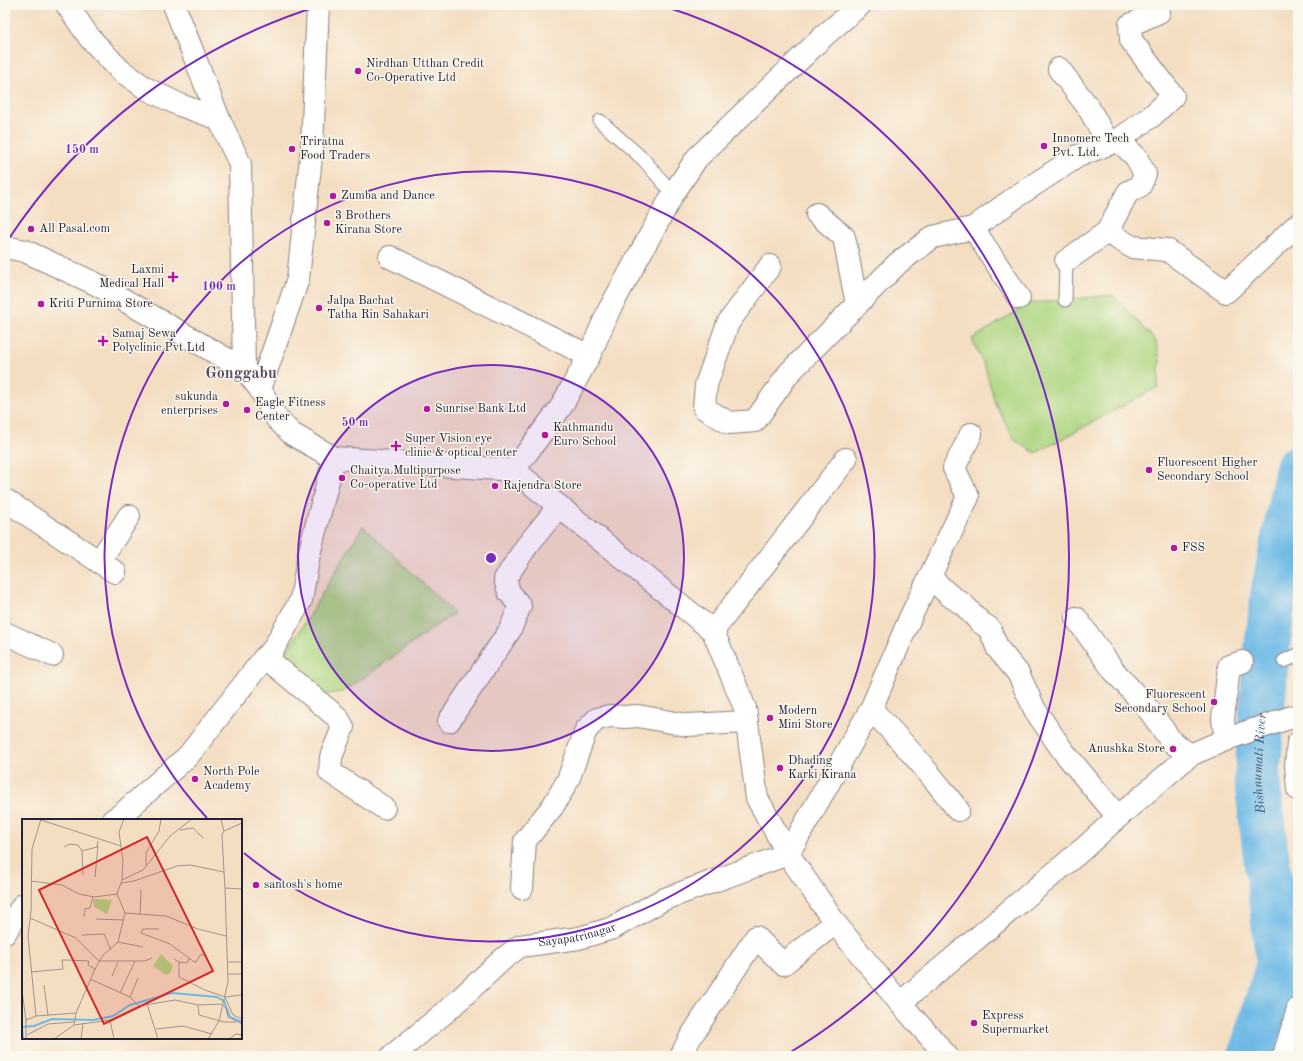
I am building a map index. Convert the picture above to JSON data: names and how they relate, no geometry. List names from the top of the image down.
{
  "streets": {
    "street": ["Sayapatrinagar"]
  },
  "districts": ["Gonggabu"],
  "water": ["Bishnumati River"],
  "places": {
    "other": [
      "Nirdhan Utthan Credit Co-Operative Ltd",
      "Innomerc Tech Pvt. Ltd.",
      "Triratna Food Traders",
      "Zumba and Dance",
      "3 Brothers Kirana Store",
      "All Pasal.com",
      "Kriti Purnima Store",
      "Jalpa Bachat Tatha Rin Sahakari",
      "sukunda enterprises",
      "Sunrise Bank Ltd",
      "Eagle Fitness Center",
      "Kathmandu Euro School",
      "Fluorescent Higher Secondary School",
      "Chaitya Multipurpose Co-operative Ltd",
      "Rajendra Store",
      "FSS",
      "Fluorescent Secondary School",
      "Modern Mini Store",
      "Anushka Store",
      "Dhading Karki Kirana",
      "North Pole Academy",
      "santosh's home",
      "Express Supermarket"
    ],
    "health": ["Laxmi Medical Hall", "Samaj Sewa Polyclinic Pvt Ltd", "Super Vision eye clinic & optical center"]
  },
  "rings": ["150 m", "100 m", "50 m"]
}
